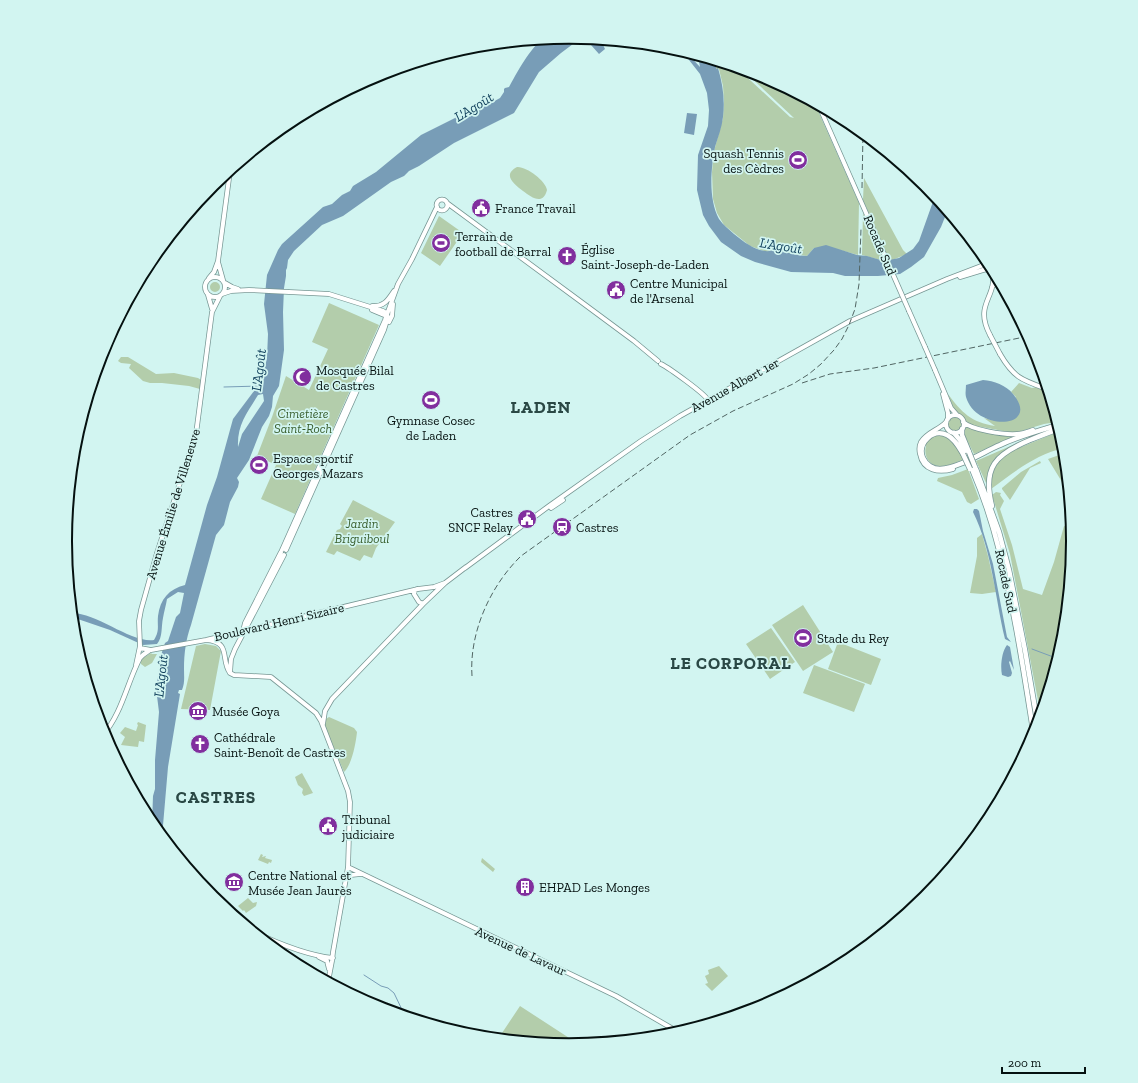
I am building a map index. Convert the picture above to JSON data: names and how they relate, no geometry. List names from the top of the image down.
{
  "streets": {
    "highway": ["Rocade Sud"],
    "main road": [
      "Avenue Albert 1er",
      "Avenue Émilie de Villeneuve",
      "Boulevard Henri Sizaire",
      "Avenue de Lavaur"
    ]
  },
  "crossings": [
    ["Avenue Albert 1er", "Boulevard Henri Sizaire"],
    ["Avenue Émilie de Villeneuve", "Boulevard Henri Sizaire"]
  ],
  "districts": ["LADEN", "LE CORPORAL", "CASTRES"],
  "water": ["L'Agoût"],
  "parks": ["Cimetière Saint-Roch", "Jardin Briguiboul"],
  "places": {
    "sports": [
      "Squash Tennis des Cèdres",
      "Terrain de football de Barral",
      "Gymnase Cosec de Laden",
      "Espace sportif Georges Mazars",
      "Stade du Rey"
    ],
    "public building": [
      "France Travail",
      "Centre Municipal de l'Arsenal",
      "Castres SNCF Relay",
      "Tribunal judiciaire"
    ],
    "church": ["Église Saint-Joseph-de-Laden", "Cathédrale Saint-Benoît de Castres"],
    "mosque": ["Mosquée Bilal de Castres"],
    "station": ["Castres"],
    "museum": ["Musée Goya", "Centre National et Musée Jean Jaurès"],
    "building": ["EHPAD Les Monges"]
  },
  "scale_bar": "200 m"
}
